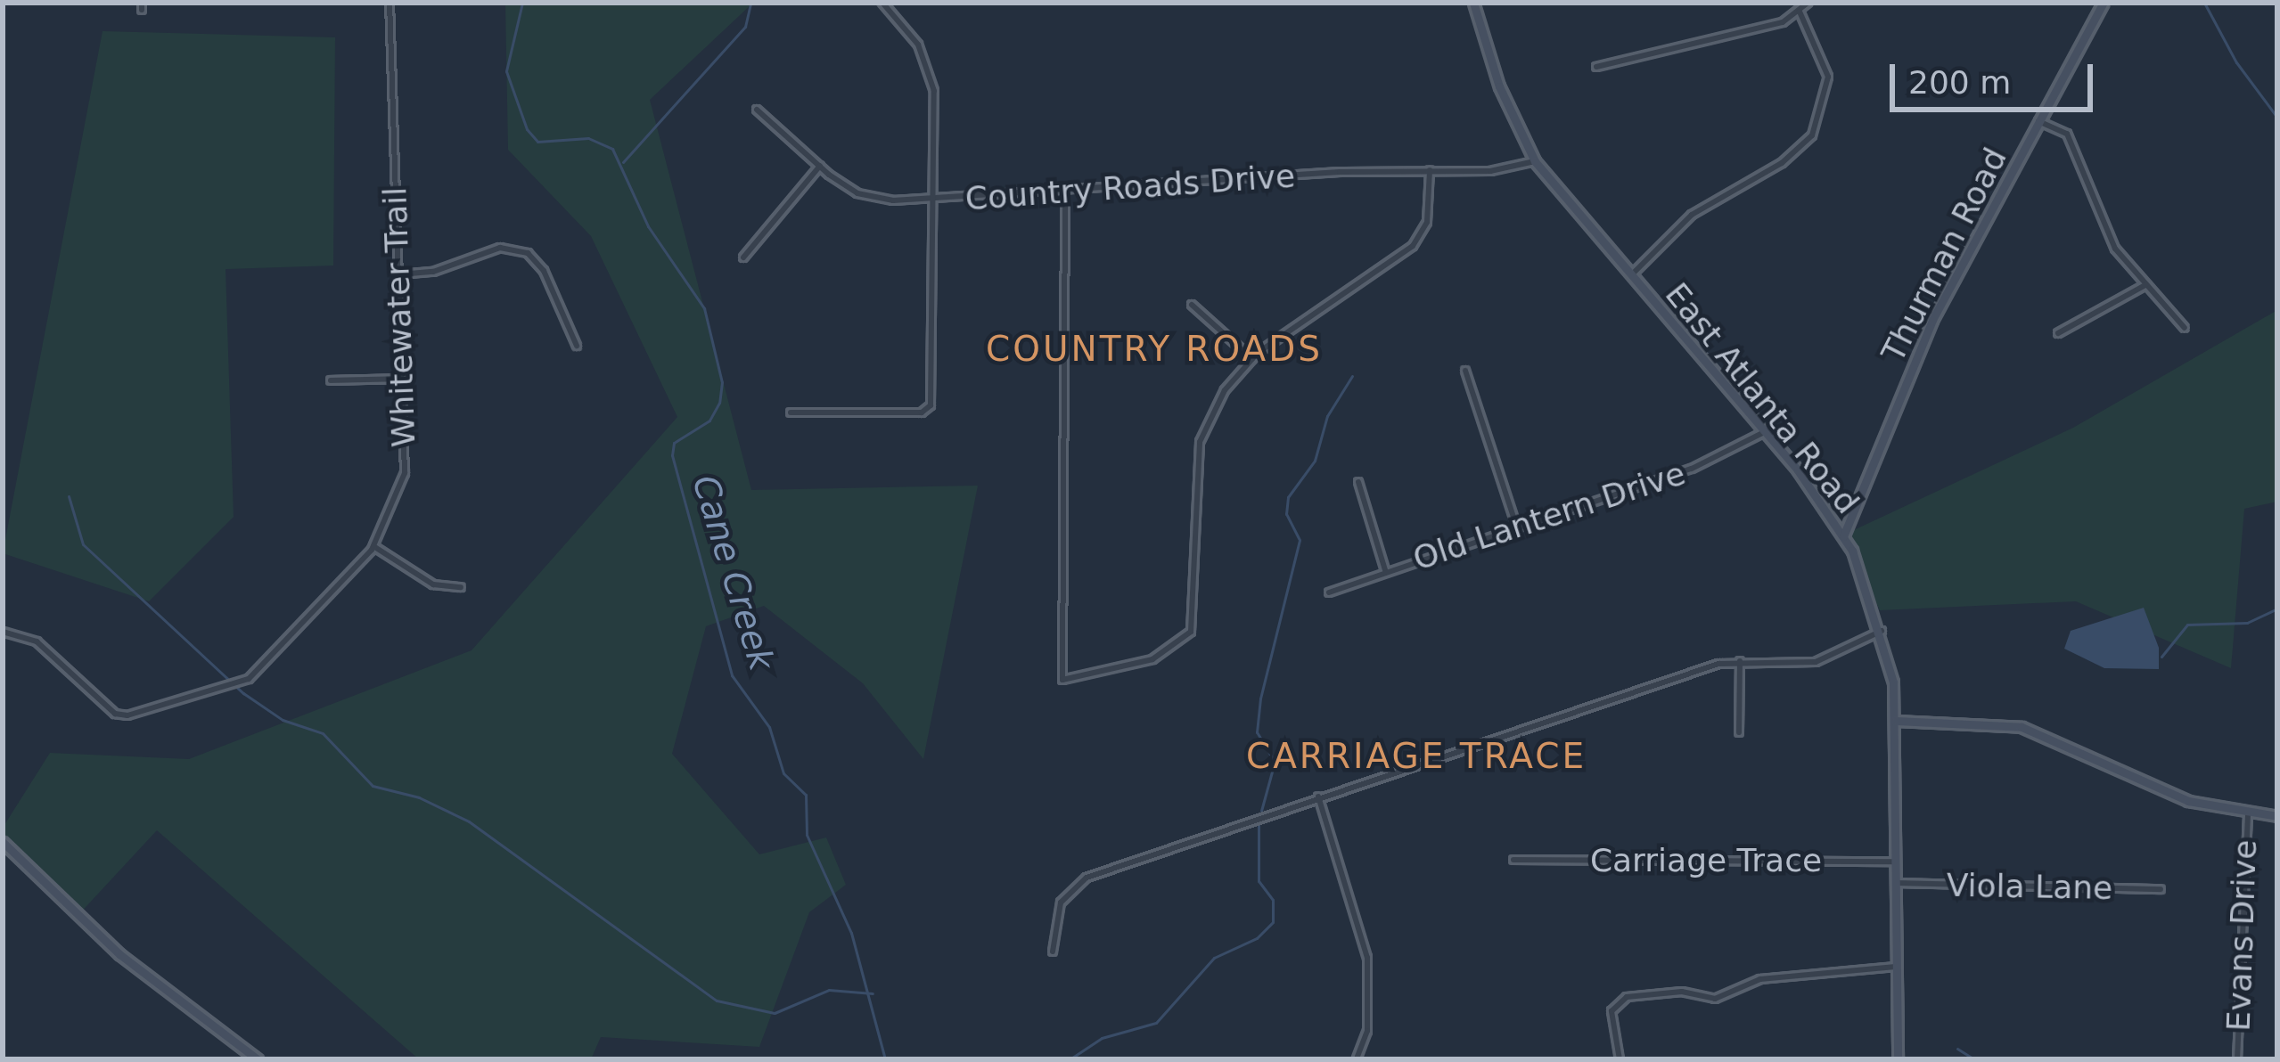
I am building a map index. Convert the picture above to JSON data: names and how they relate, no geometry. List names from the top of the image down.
{
  "streets": {
    "street": [
      "Country Roads Drive",
      "Thurman Road",
      "Whitewater Trail",
      "East Atlanta Road",
      "Old Lantern Drive",
      "Carriage Trace",
      "Viola Lane",
      "Evans Drive"
    ]
  },
  "crossings": [
    ["Country Roads Drive", "East Atlanta Road"],
    ["Thurman Road", "East Atlanta Road"],
    ["East Atlanta Road", "Old Lantern Drive"],
    ["East Atlanta Road", "Carriage Trace"],
    ["East Atlanta Road", "Viola Lane"]
  ],
  "districts": ["COUNTRY ROADS", "CARRIAGE TRACE"],
  "water": ["Cane Creek"],
  "scale_bar": "200 m"
}
